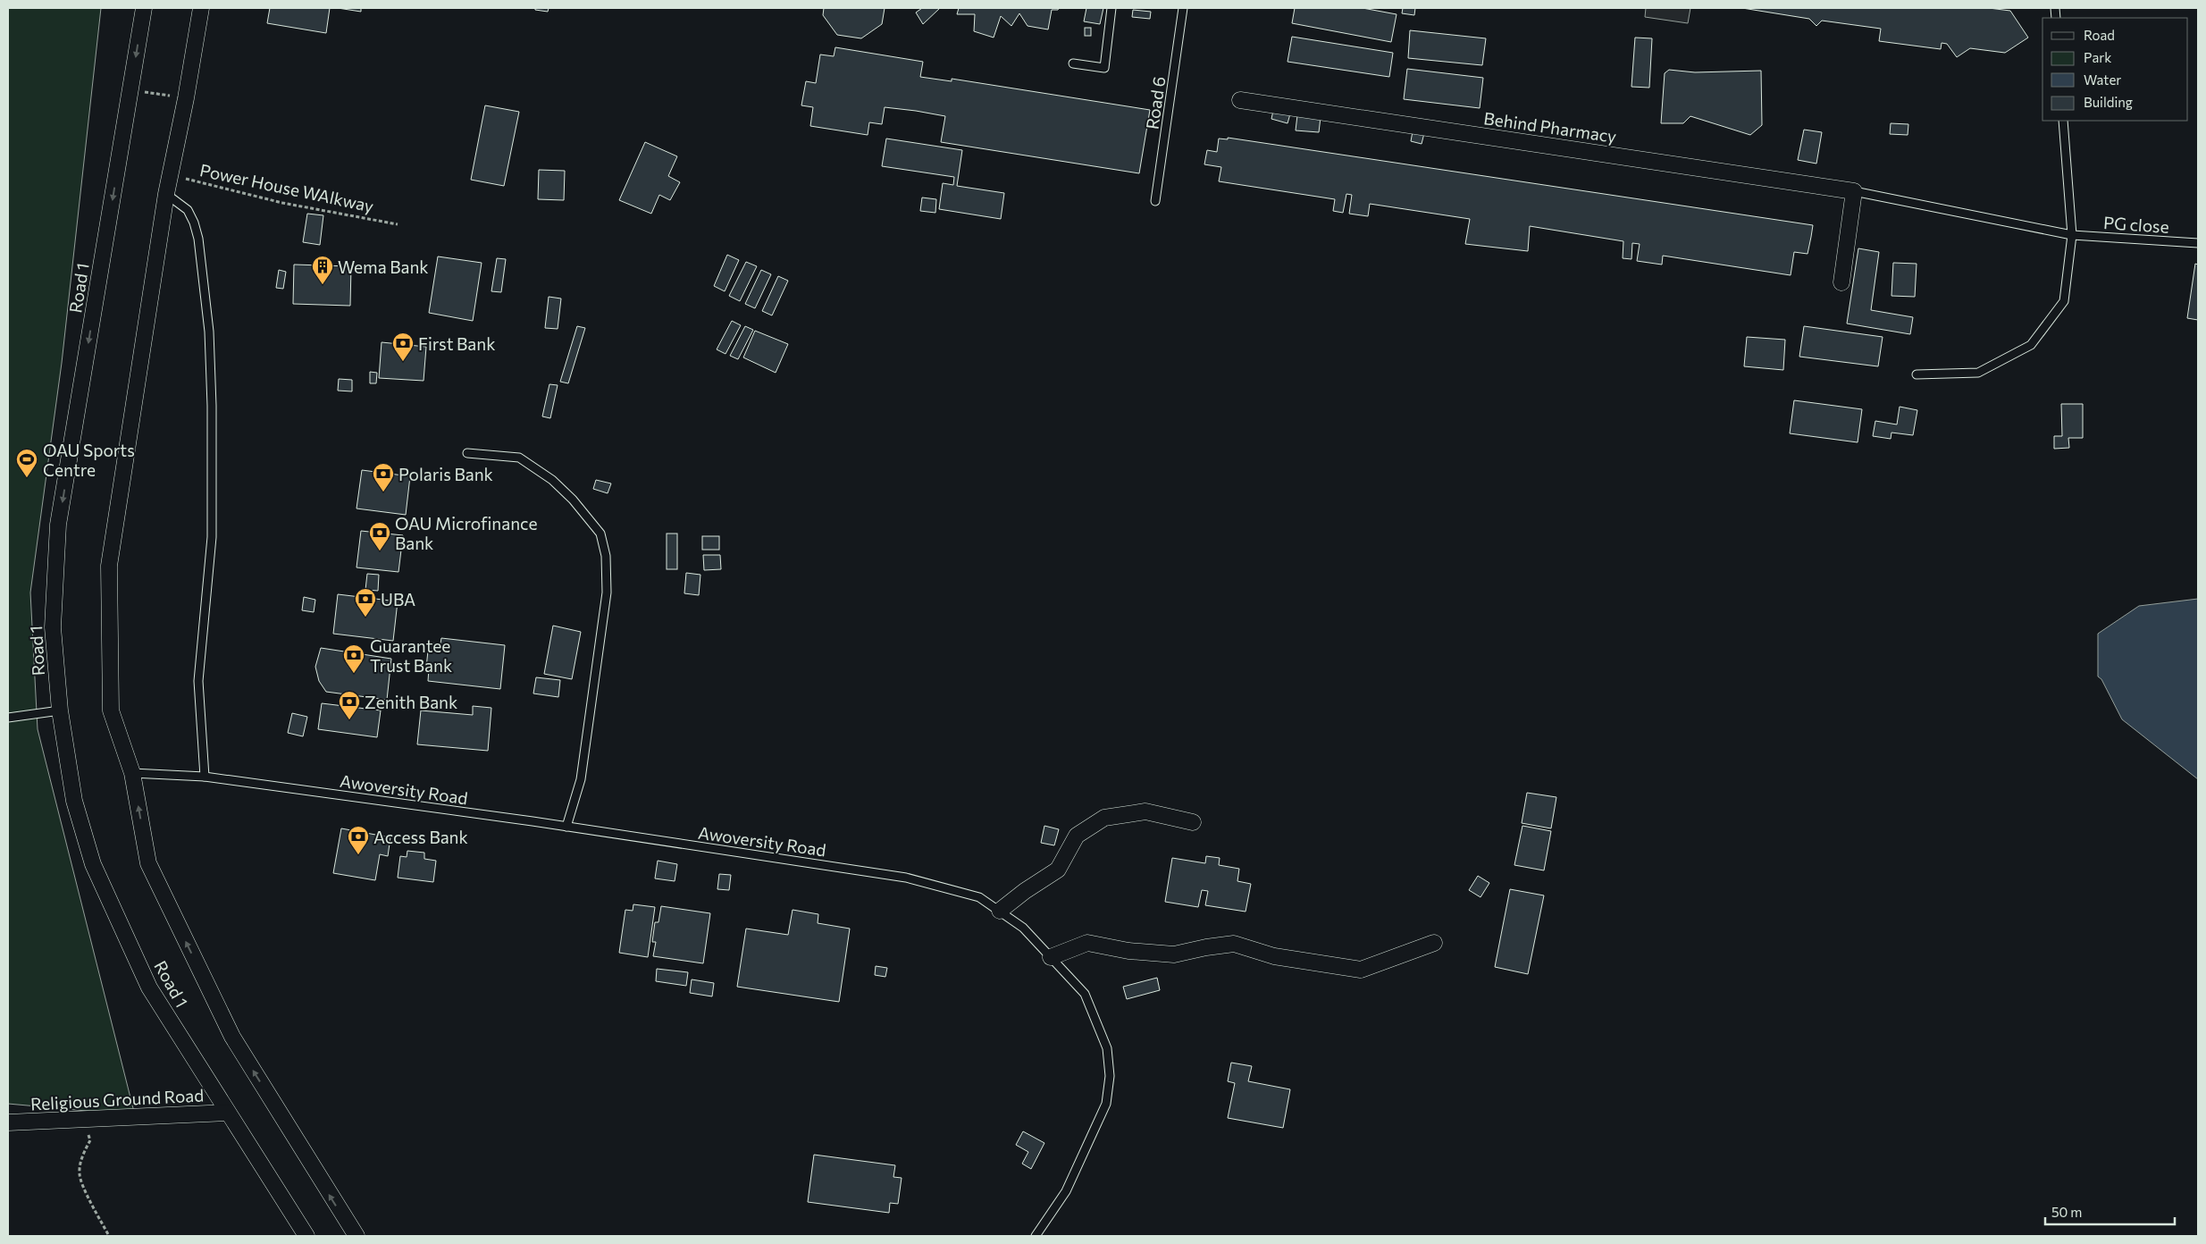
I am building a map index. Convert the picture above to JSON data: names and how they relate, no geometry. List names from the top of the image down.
{
  "streets": {
    "street": ["Behind Pharmacy", "Road 1", "Religious Ground Road"],
    "lane": ["Road 6", "PG close", "Awoversity Road"],
    "path": ["Power House WAlkway"]
  },
  "crossings": [
    ["Behind Pharmacy", "PG close"],
    ["Power House WAlkway", "Road 1"],
    ["Road 1", "Awoversity Road"],
    ["Road 1", "Religious Ground Road"]
  ],
  "places": {
    "building": ["Wema Bank"],
    "bank": [
      "First Bank",
      "Polaris Bank",
      "OAU Microfinance Bank",
      "UBA",
      "Guarantee Trust Bank",
      "Zenith Bank",
      "Access Bank"
    ],
    "sports": ["OAU Sports Centre"]
  },
  "legend": [
    "Road",
    "Park",
    "Water",
    "Building"
  ],
  "scale_bar": "50 m"
}
